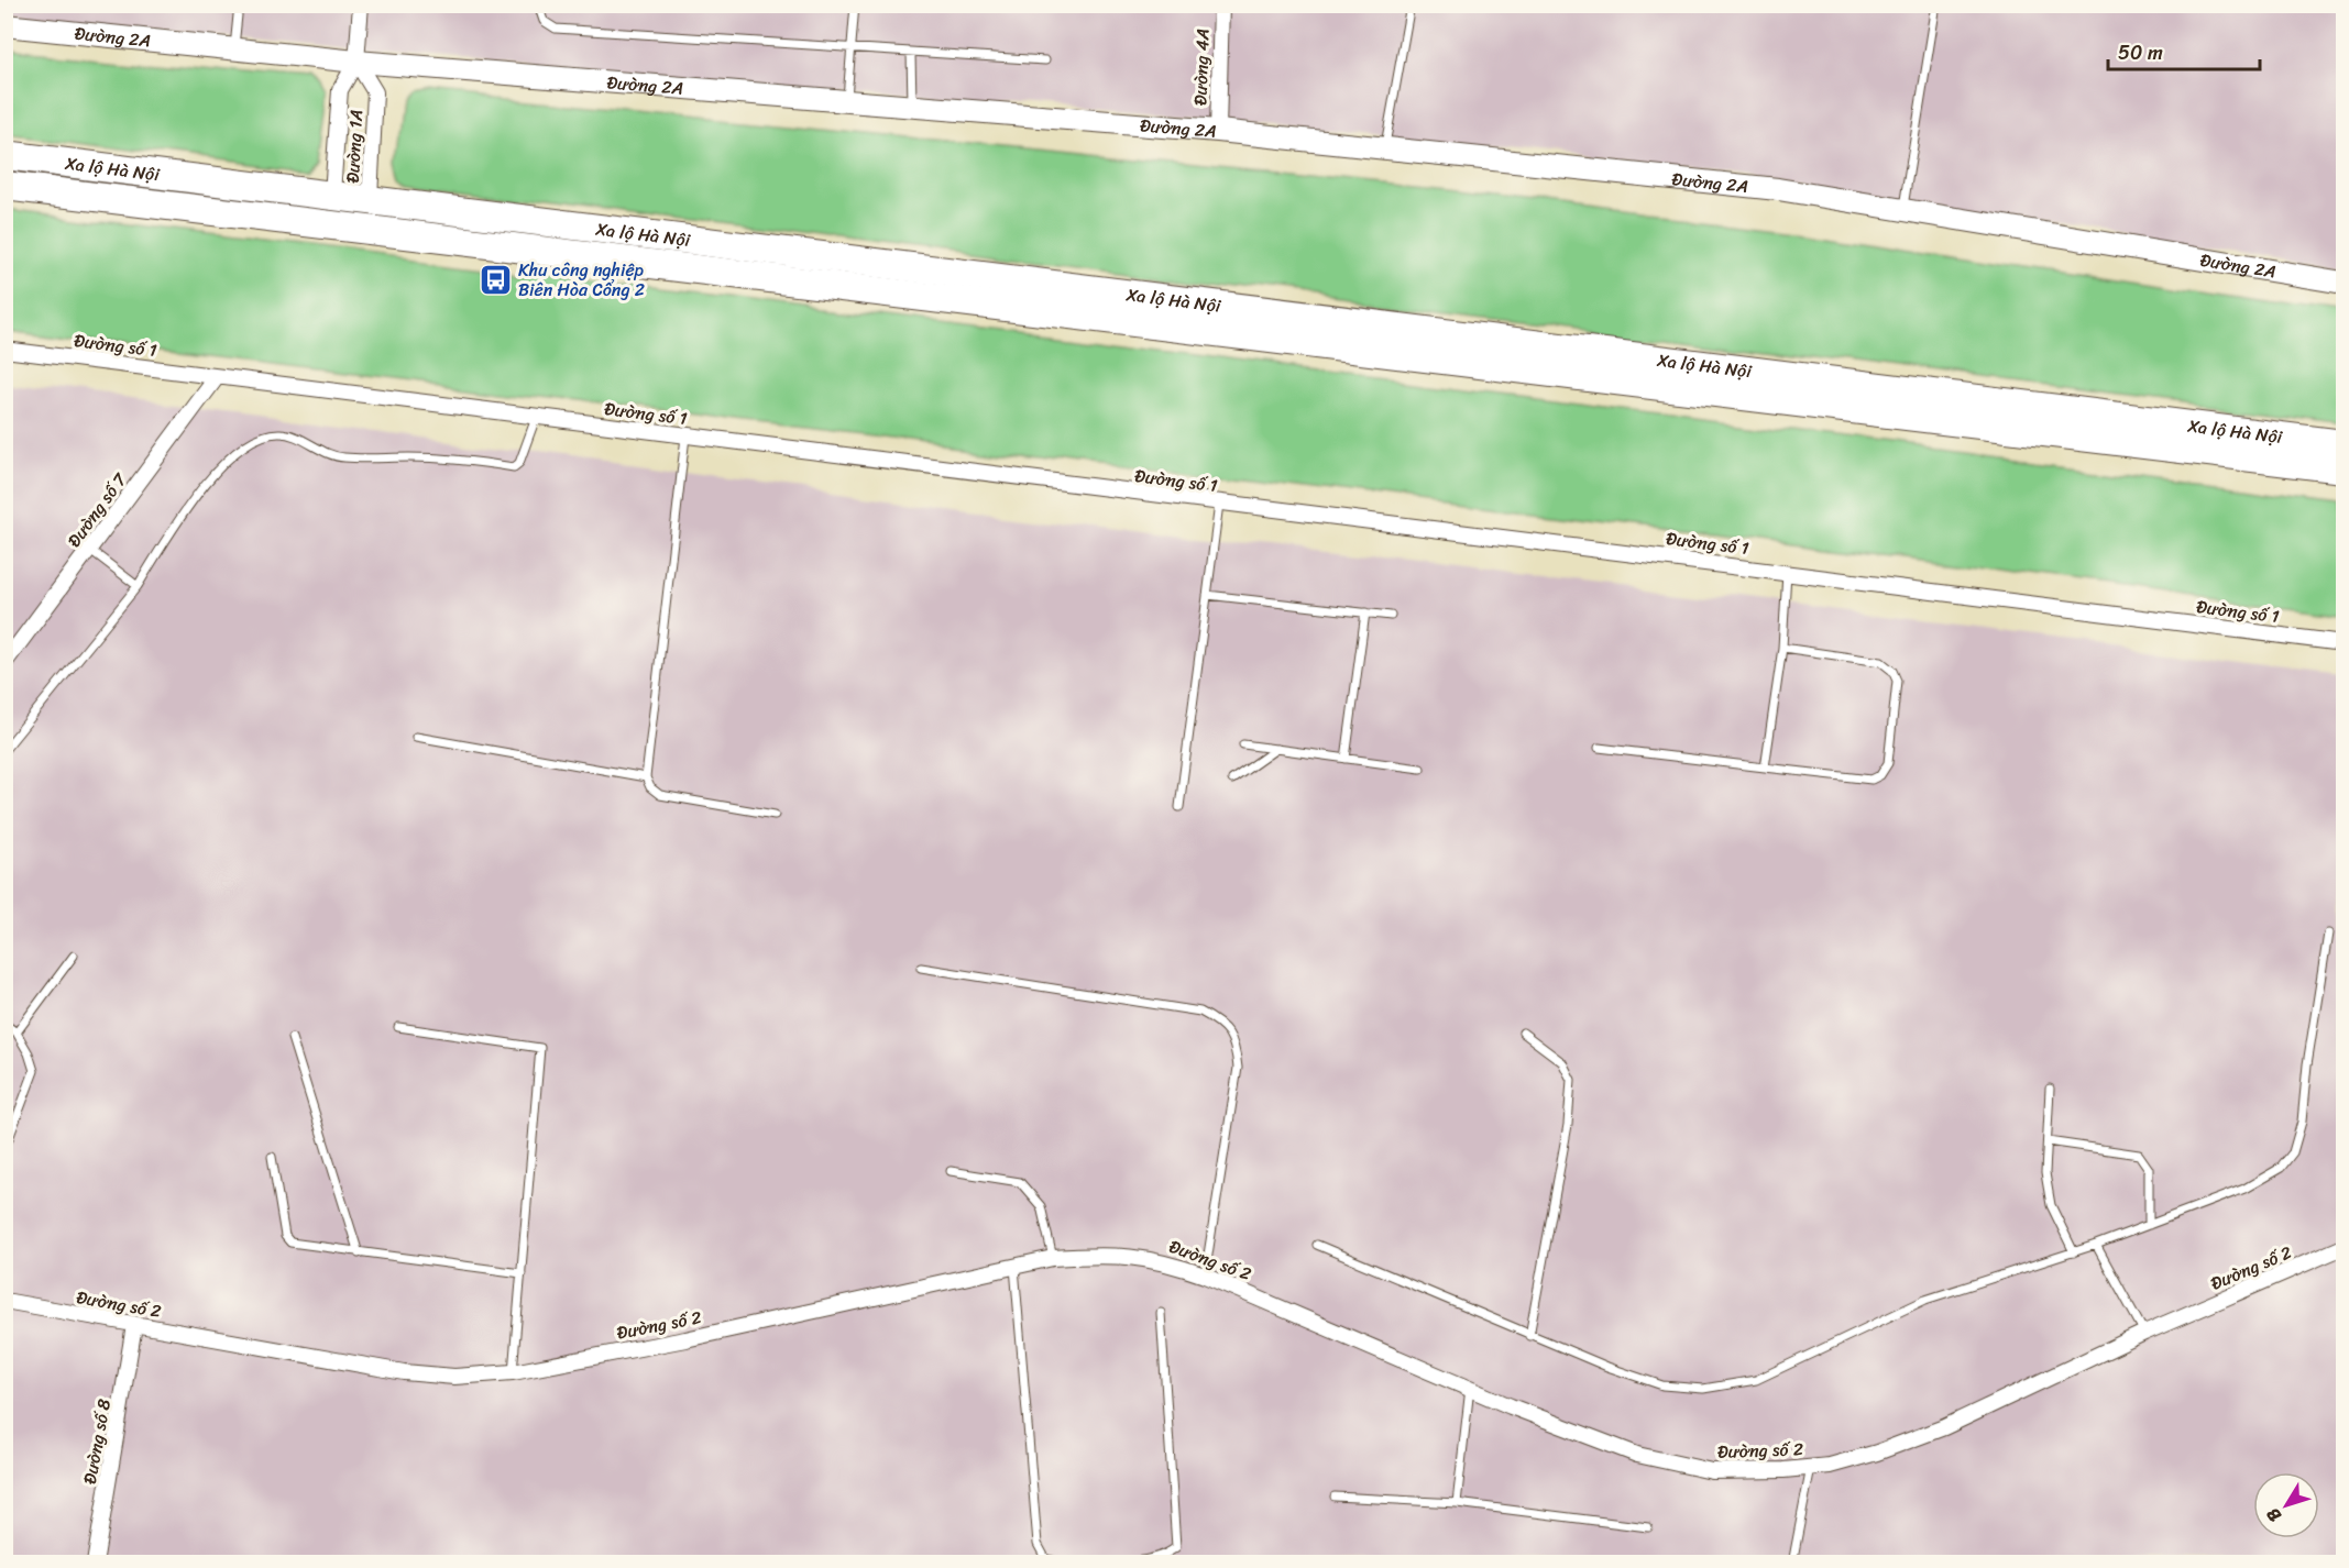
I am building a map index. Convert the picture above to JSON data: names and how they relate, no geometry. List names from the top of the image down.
{
  "streets": {
    "highway": ["Xa lộ Hà Nội"],
    "street": [
      "Đường 2A",
      "Đường 4A",
      "Đường 1A",
      "Đường số 1",
      "Đường số 7",
      "Đường số 2",
      "Đường số 8"
    ]
  },
  "crossings": [
    ["Đường 2A", "Đường 4A"],
    ["Đường 2A", "Đường 1A"],
    ["Đường 1A", "Xa lộ Hà Nội"],
    ["Đường số 1", "Đường số 7"],
    ["Đường số 2", "Đường số 8"]
  ],
  "places": {
    "bus stop": ["Khu công nghiệp Biên Hòa Cổng 2"]
  },
  "scale_bar": "50 m",
  "north": "bottom left"
}
